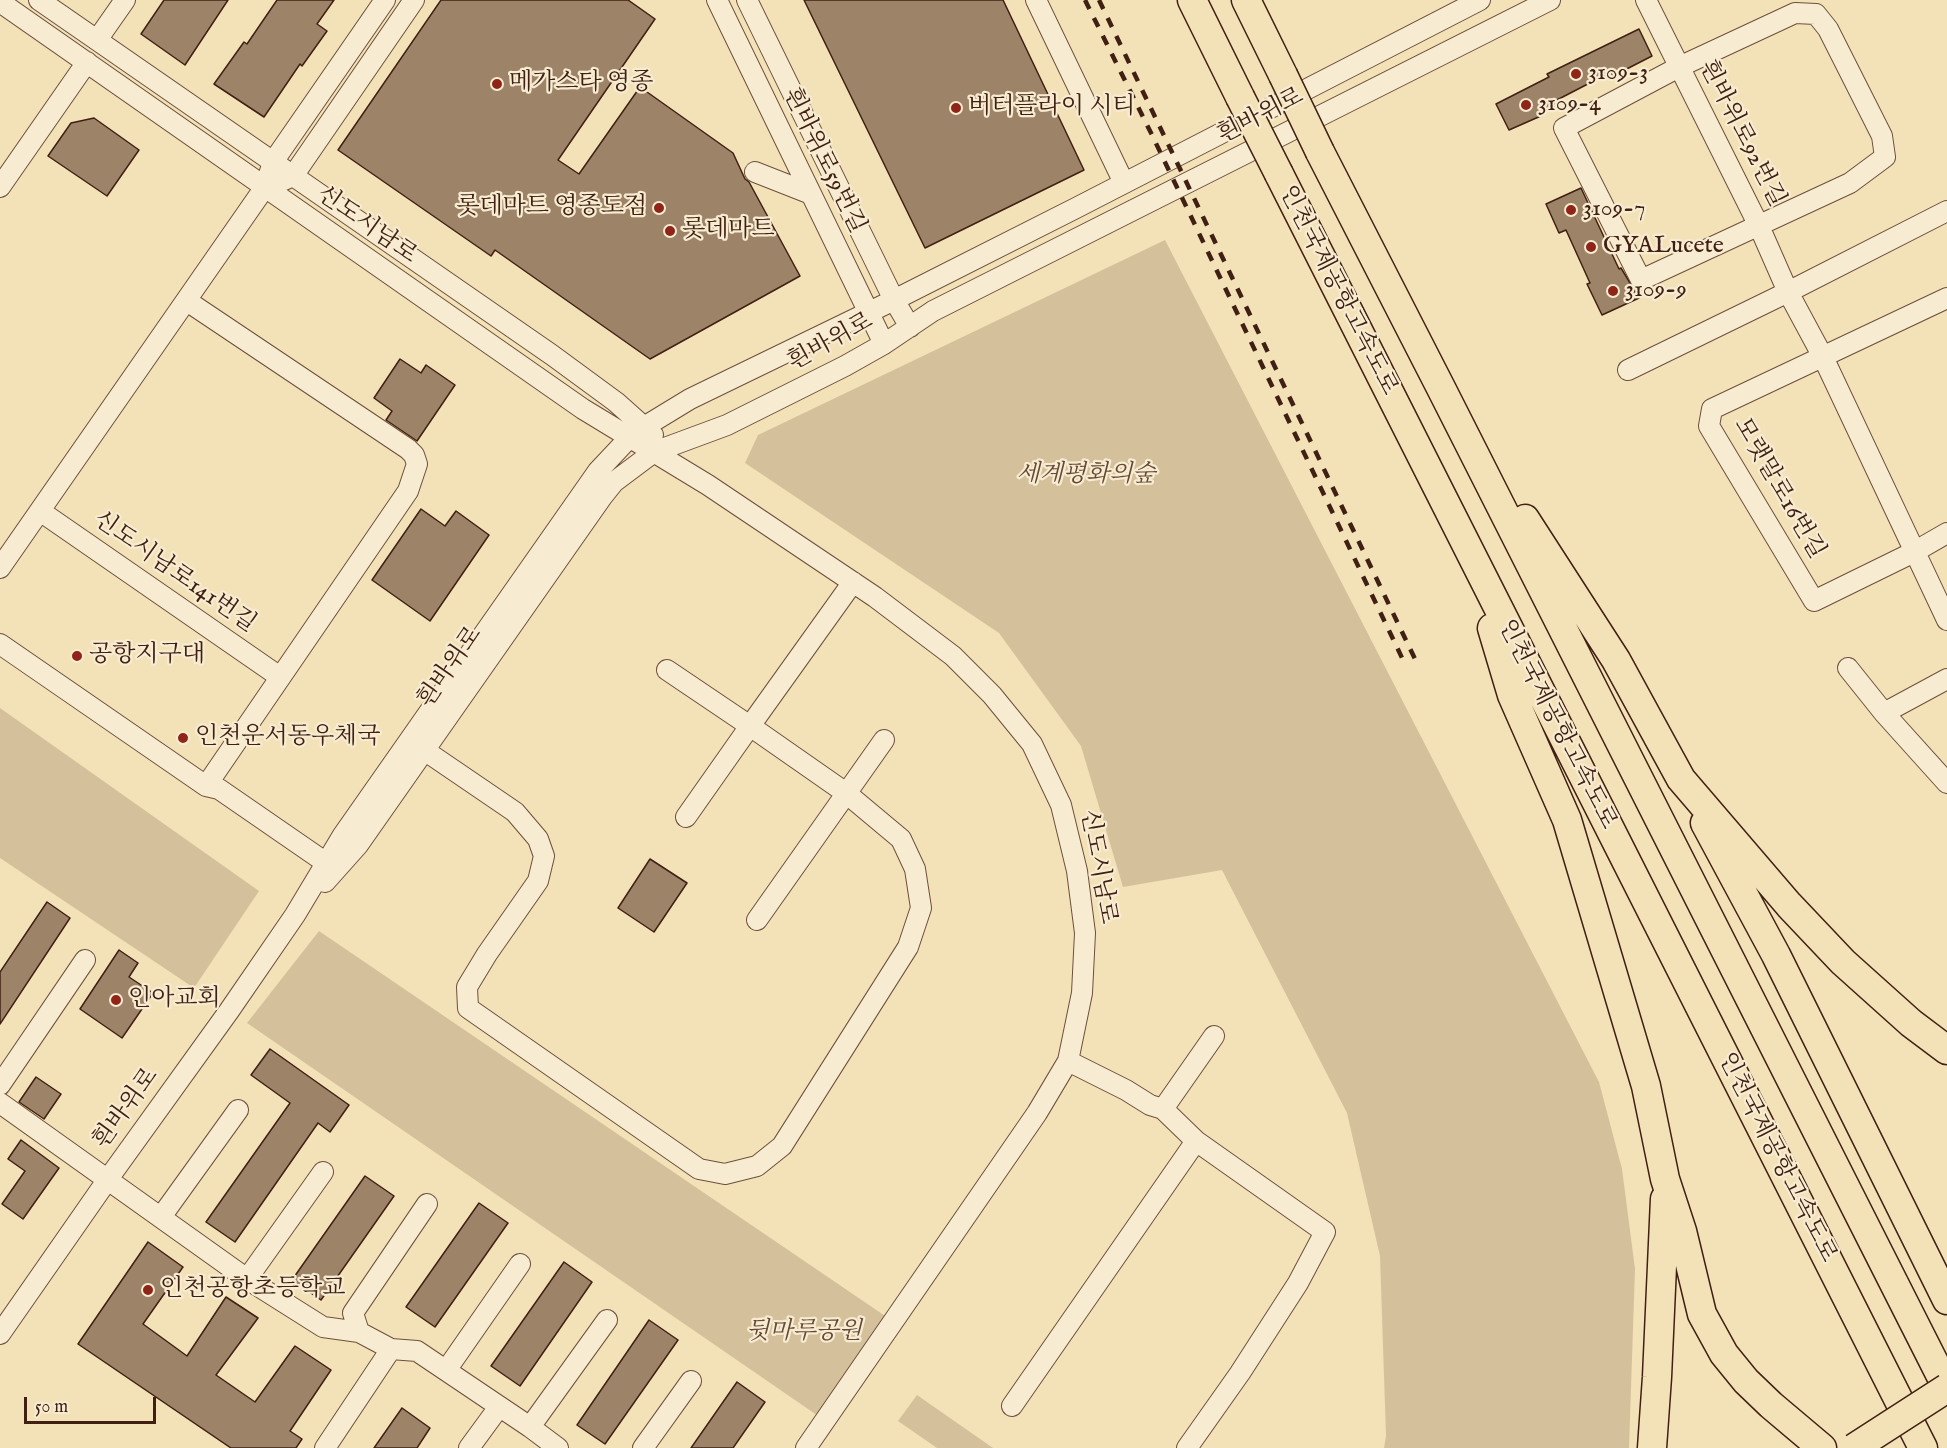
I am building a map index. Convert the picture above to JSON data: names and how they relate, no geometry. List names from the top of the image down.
{
  "streets": {
    "highway": ["인천국제공항고속도로"],
    "street": [
      "흰바위로",
      "흰바위로92번길",
      "흰바위로59번길",
      "신도시남로",
      "모랫말로16번길",
      "신도시남로141번길"
    ]
  },
  "crossings": [
    ["흰바위로", "흰바위로59번길"],
    ["흰바위로", "신도시남로"]
  ],
  "parks": ["세계평화의숲", "뒷마루공원"],
  "places": [
    "3109-3",
    "메가스타 영종",
    "3109-4",
    "버터플라이 시티",
    "롯데마트 영종도점",
    "3109-7",
    "롯데마트",
    "GYALucete",
    "3109-9",
    "공항지구대",
    "인천운서동우체국",
    "인아교회",
    "인천공항초등학교"
  ],
  "scale_bar": "50 m"
}
